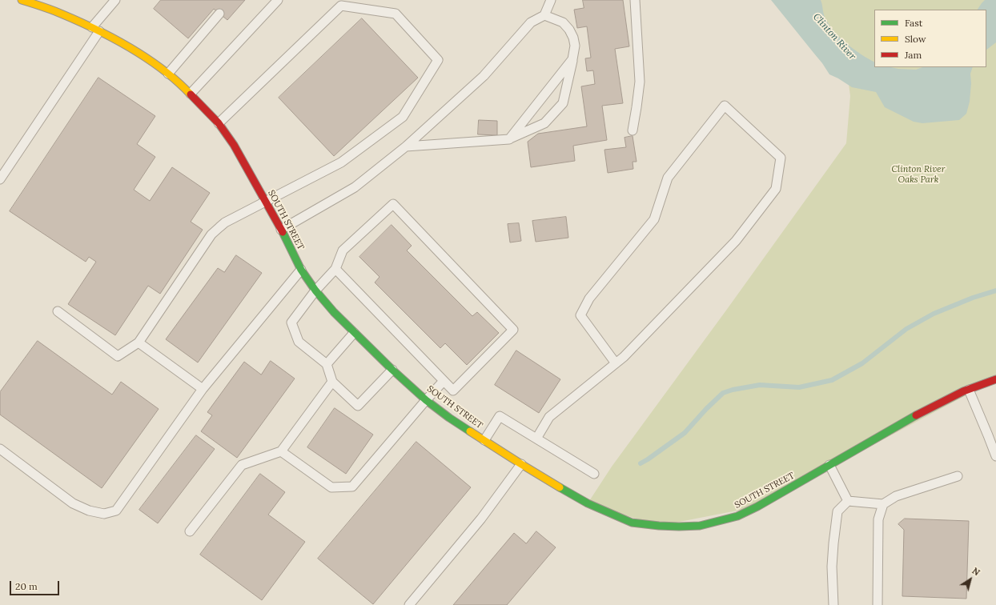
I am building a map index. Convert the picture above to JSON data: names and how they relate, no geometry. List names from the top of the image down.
{
  "streets": {
    "street": ["SOUTH STREET"]
  },
  "water": ["Clinton River"],
  "parks": ["Clinton River Oaks Park"],
  "legend": ["Fast", "Slow", "Jam"],
  "scale_bar": "20 m",
  "north": "top right"
}
